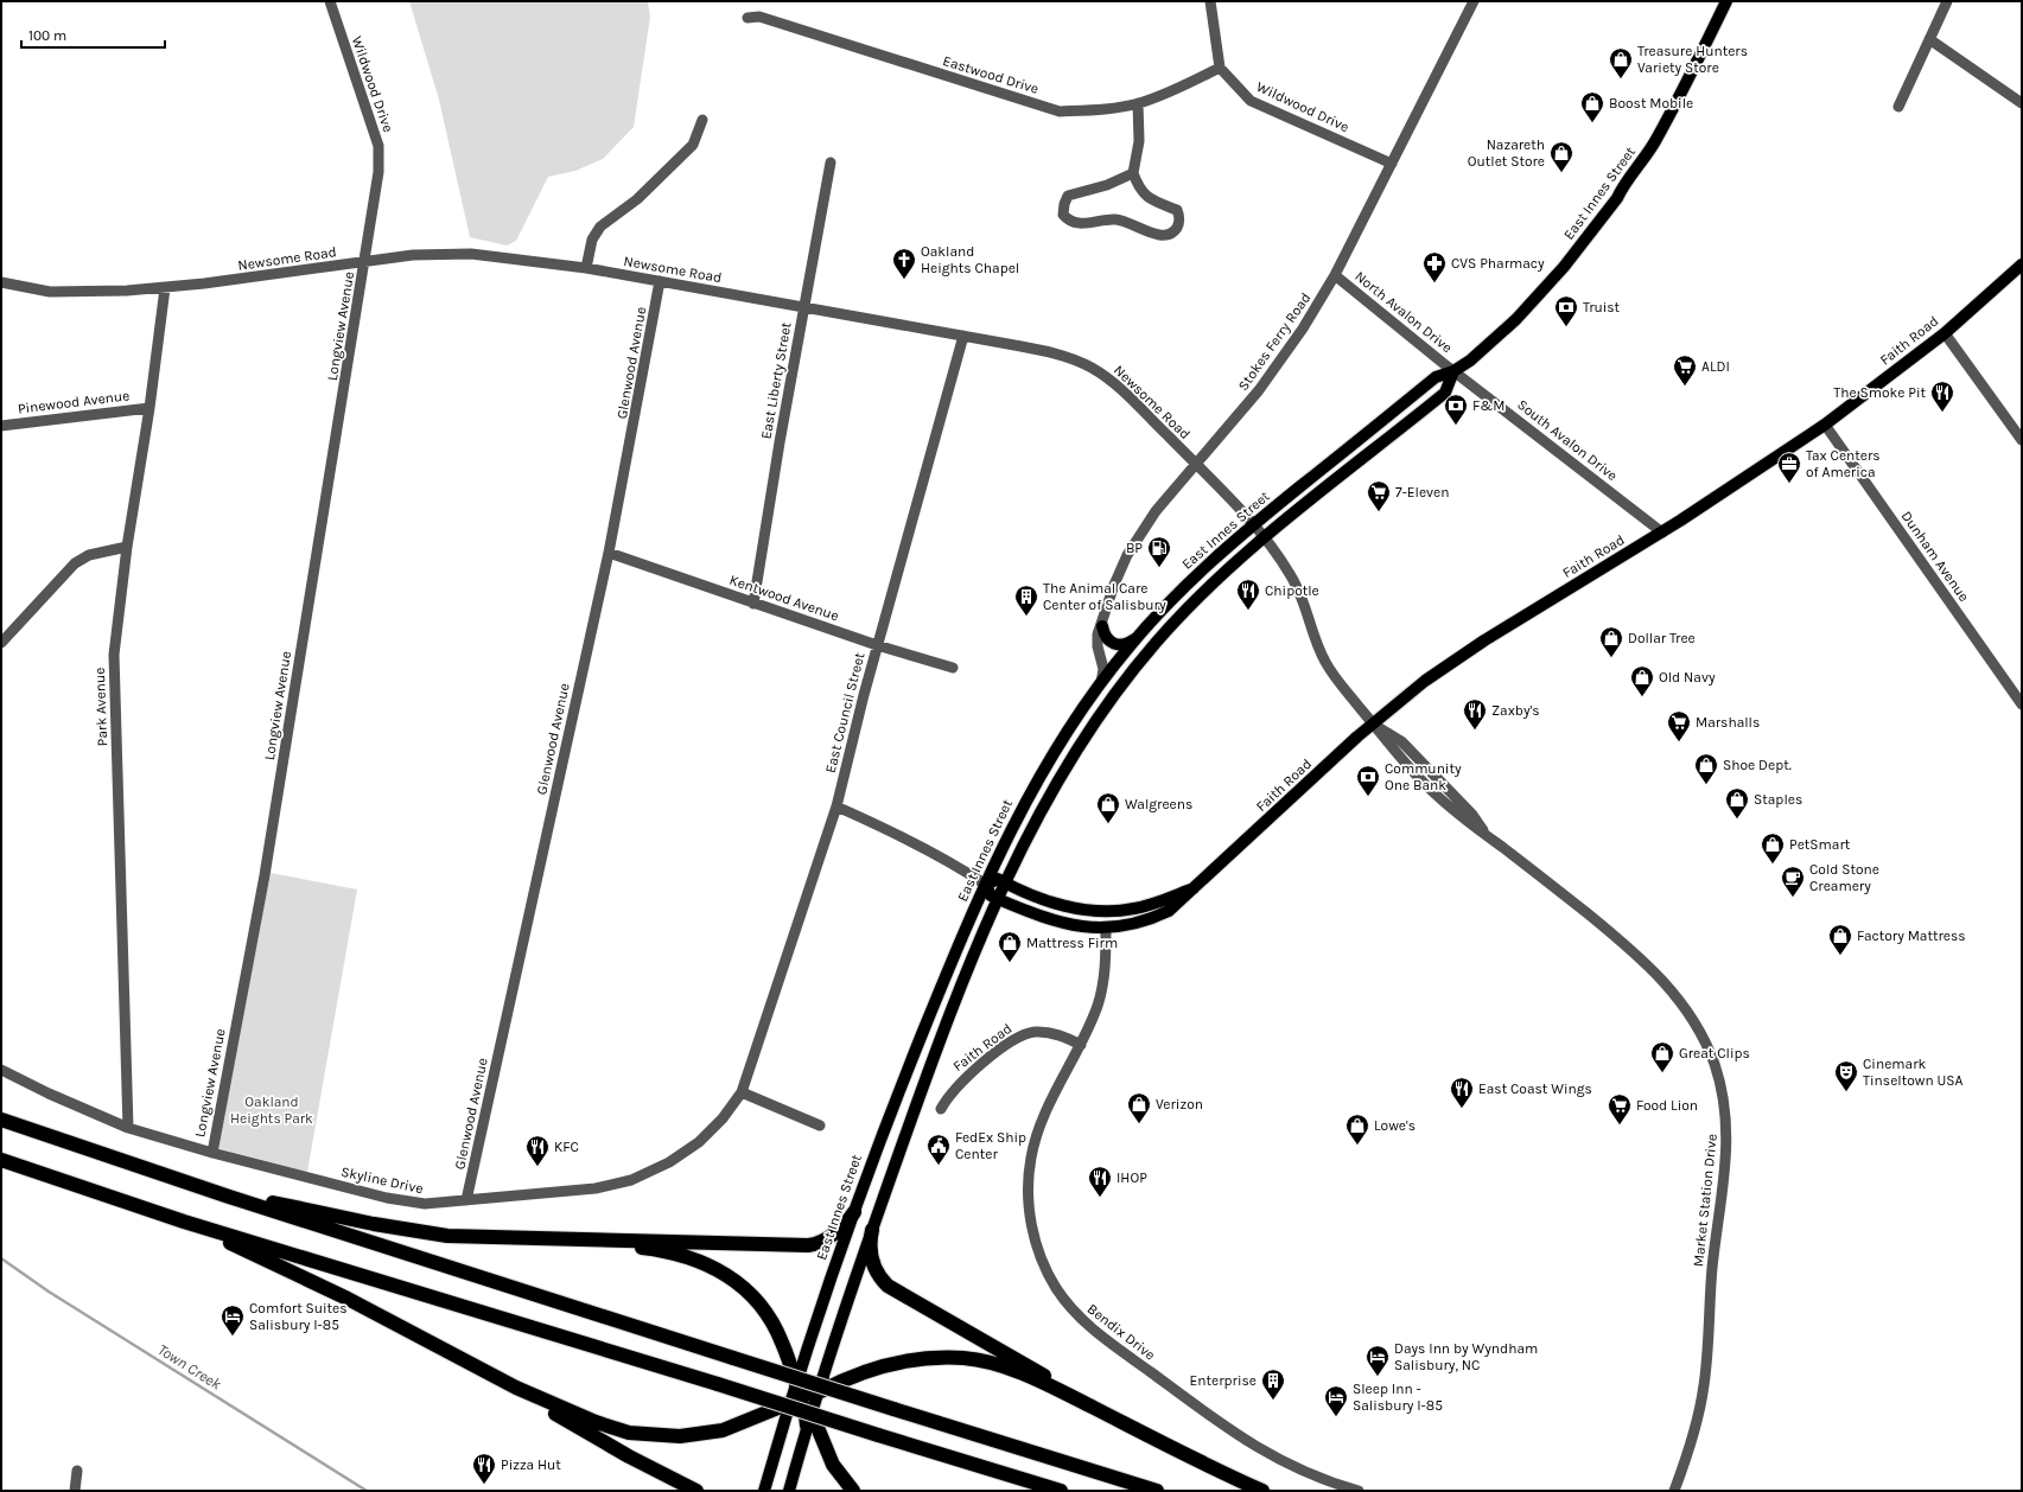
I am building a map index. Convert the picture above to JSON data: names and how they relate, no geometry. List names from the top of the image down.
{
  "streets": {
    "main road": ["East Innes Street", "Faith Road"],
    "street": [
      "Eastwood Drive",
      "Wildwood Drive",
      "Newsome Road",
      "North Avalon Drive",
      "Longview Avenue",
      "Stokes Ferry Road",
      "Glenwood Avenue",
      "East Liberty Street",
      "Pinewood Avenue",
      "South Avalon Drive",
      "Dunham Avenue",
      "Kentwood Avenue",
      "Park Avenue",
      "East Council Street",
      "Skyline Drive",
      "Market Station Drive",
      "Bendix Drive"
    ]
  },
  "crossings": [
    ["Eastwood Drive", "Wildwood Drive"],
    ["Wildwood Drive", "Newsome Road"],
    ["Wildwood Drive", "Longview Avenue"],
    ["Wildwood Drive", "Stokes Ferry Road"],
    ["East Innes Street", "Newsome Road"],
    ["East Innes Street", "North Avalon Drive"],
    ["East Innes Street", "Faith Road"],
    ["East Innes Street", "Stokes Ferry Road"],
    ["East Innes Street", "South Avalon Drive"],
    ["Newsome Road", "Longview Avenue"],
    ["Newsome Road", "Stokes Ferry Road"],
    ["Newsome Road", "Glenwood Avenue"],
    ["Newsome Road", "East Liberty Street"],
    ["Newsome Road", "Park Avenue"],
    ["Newsome Road", "East Council Street"],
    ["Newsome Road", "Market Station Drive"],
    ["North Avalon Drive", "Stokes Ferry Road"],
    ["North Avalon Drive", "South Avalon Drive"],
    ["Longview Avenue", "Skyline Drive"],
    ["Faith Road", "South Avalon Drive"],
    ["Faith Road", "Dunham Avenue"],
    ["Faith Road", "East Council Street"],
    ["Faith Road", "Market Station Drive"],
    ["Faith Road", "Bendix Drive"],
    ["Glenwood Avenue", "Kentwood Avenue"],
    ["Glenwood Avenue", "Skyline Drive"],
    ["East Liberty Street", "Kentwood Avenue"],
    ["Pinewood Avenue", "Park Avenue"],
    ["Kentwood Avenue", "East Council Street"],
    ["Park Avenue", "Skyline Drive"],
    ["East Council Street", "Skyline Drive"]
  ],
  "water": ["Town Creek"],
  "parks": ["Oakland Heights Park"],
  "places": {
    "shop": [
      "Treasure Hunters Variety Store",
      "Boost Mobile",
      "Nazareth Outlet Store",
      "Dollar Tree",
      "Old Navy",
      "Shoe Dept.",
      "Staples",
      "Walgreens",
      "PetSmart",
      "Factory Mattress",
      "Mattress Firm",
      "Great Clips",
      "Verizon",
      "Lowe's"
    ],
    "church": ["Oakland Heights Chapel"],
    "pharmacy": ["CVS Pharmacy"],
    "bank": ["Truist", "F&M", "Community One Bank"],
    "supermarket": [
      "ALDI",
      "7-Eleven",
      "Marshalls",
      "Food Lion"
    ],
    "restaurant": [
      "The Smoke Pit",
      "Chipotle",
      "Zaxby's",
      "East Coast Wings",
      "KFC",
      "IHOP",
      "Pizza Hut"
    ],
    "office": ["Tax Centers of America"],
    "fuel station": ["BP"],
    "building": ["The Animal Care Center of Salisbury", "Enterprise"],
    "cafe": ["Cold Stone Creamery"],
    "theatre": ["Cinemark Tinseltown USA"],
    "public building": ["FedEx Ship Center"],
    "hotel": ["Comfort Suites Salisbury I-85", "Days Inn by Wyndham Salisbury, NC", "Sleep Inn - Salisbury I-85"]
  },
  "scale_bar": "100 m"
}
